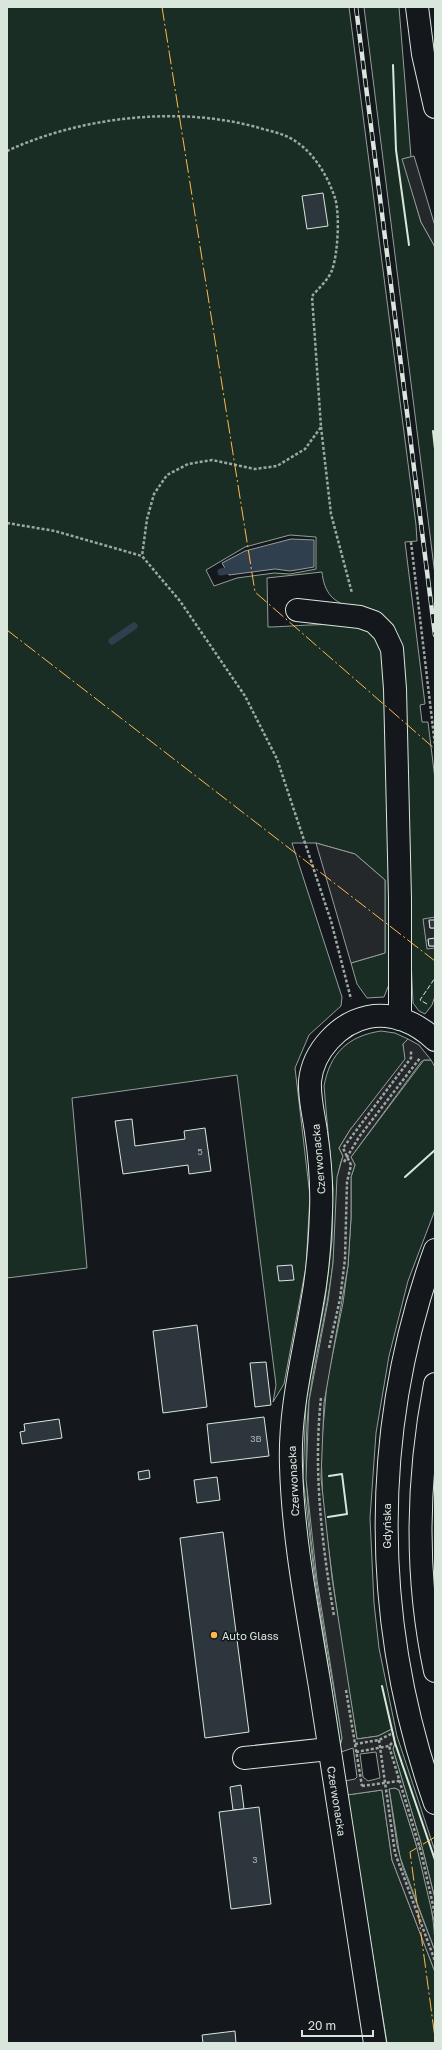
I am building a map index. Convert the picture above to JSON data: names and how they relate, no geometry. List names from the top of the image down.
{
  "streets": {
    "street": ["Czerwonacka", "Gdyńska"]
  },
  "places": ["Auto Glass"],
  "house_numbers": ["5", "3B", "3"],
  "scale_bar": "20 m"
}
